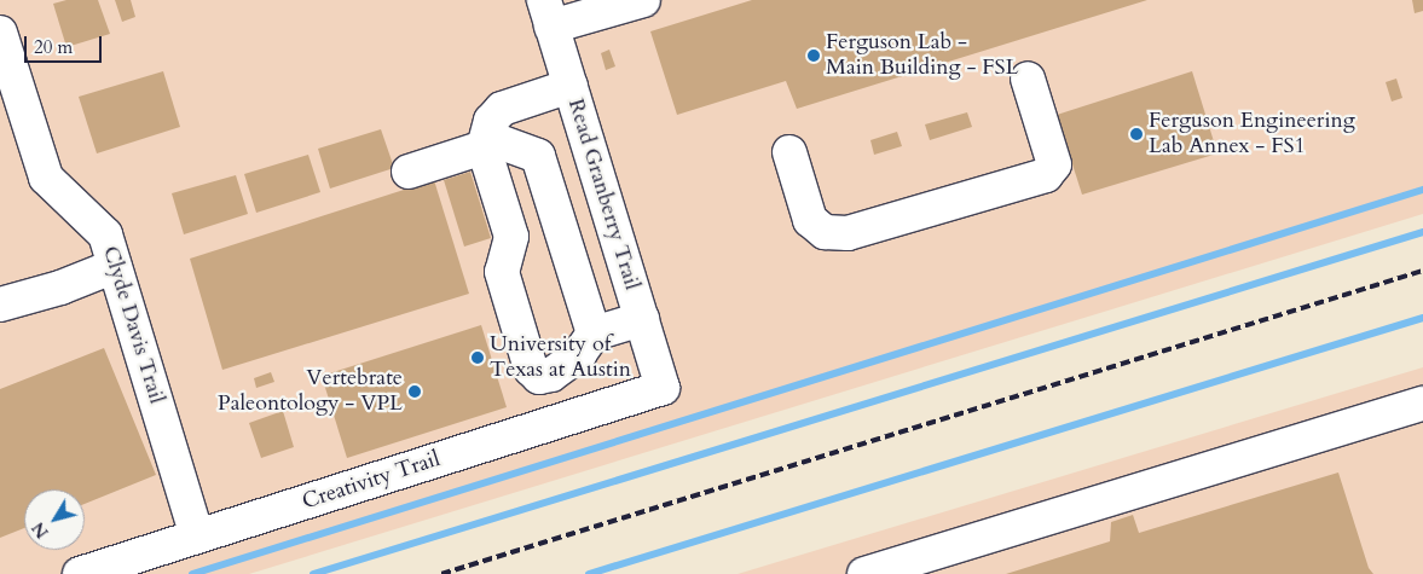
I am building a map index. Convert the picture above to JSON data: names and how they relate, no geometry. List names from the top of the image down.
{
  "streets": {
    "street": ["Read Granberry Trail", "Clyde Davis Trail", "Creativity Trail"]
  },
  "crossings": [
    ["Read Granberry Trail", "Creativity Trail"],
    ["Clyde Davis Trail", "Creativity Trail"]
  ],
  "places": [
    "Ferguson Lab - Main Building - FSL",
    "Ferguson Engineering Lab Annex - FS1",
    "University of Texas at Austin",
    "Vertebrate Paleontology - VPL"
  ],
  "scale_bar": "20 m",
  "north": "bottom left"
}
